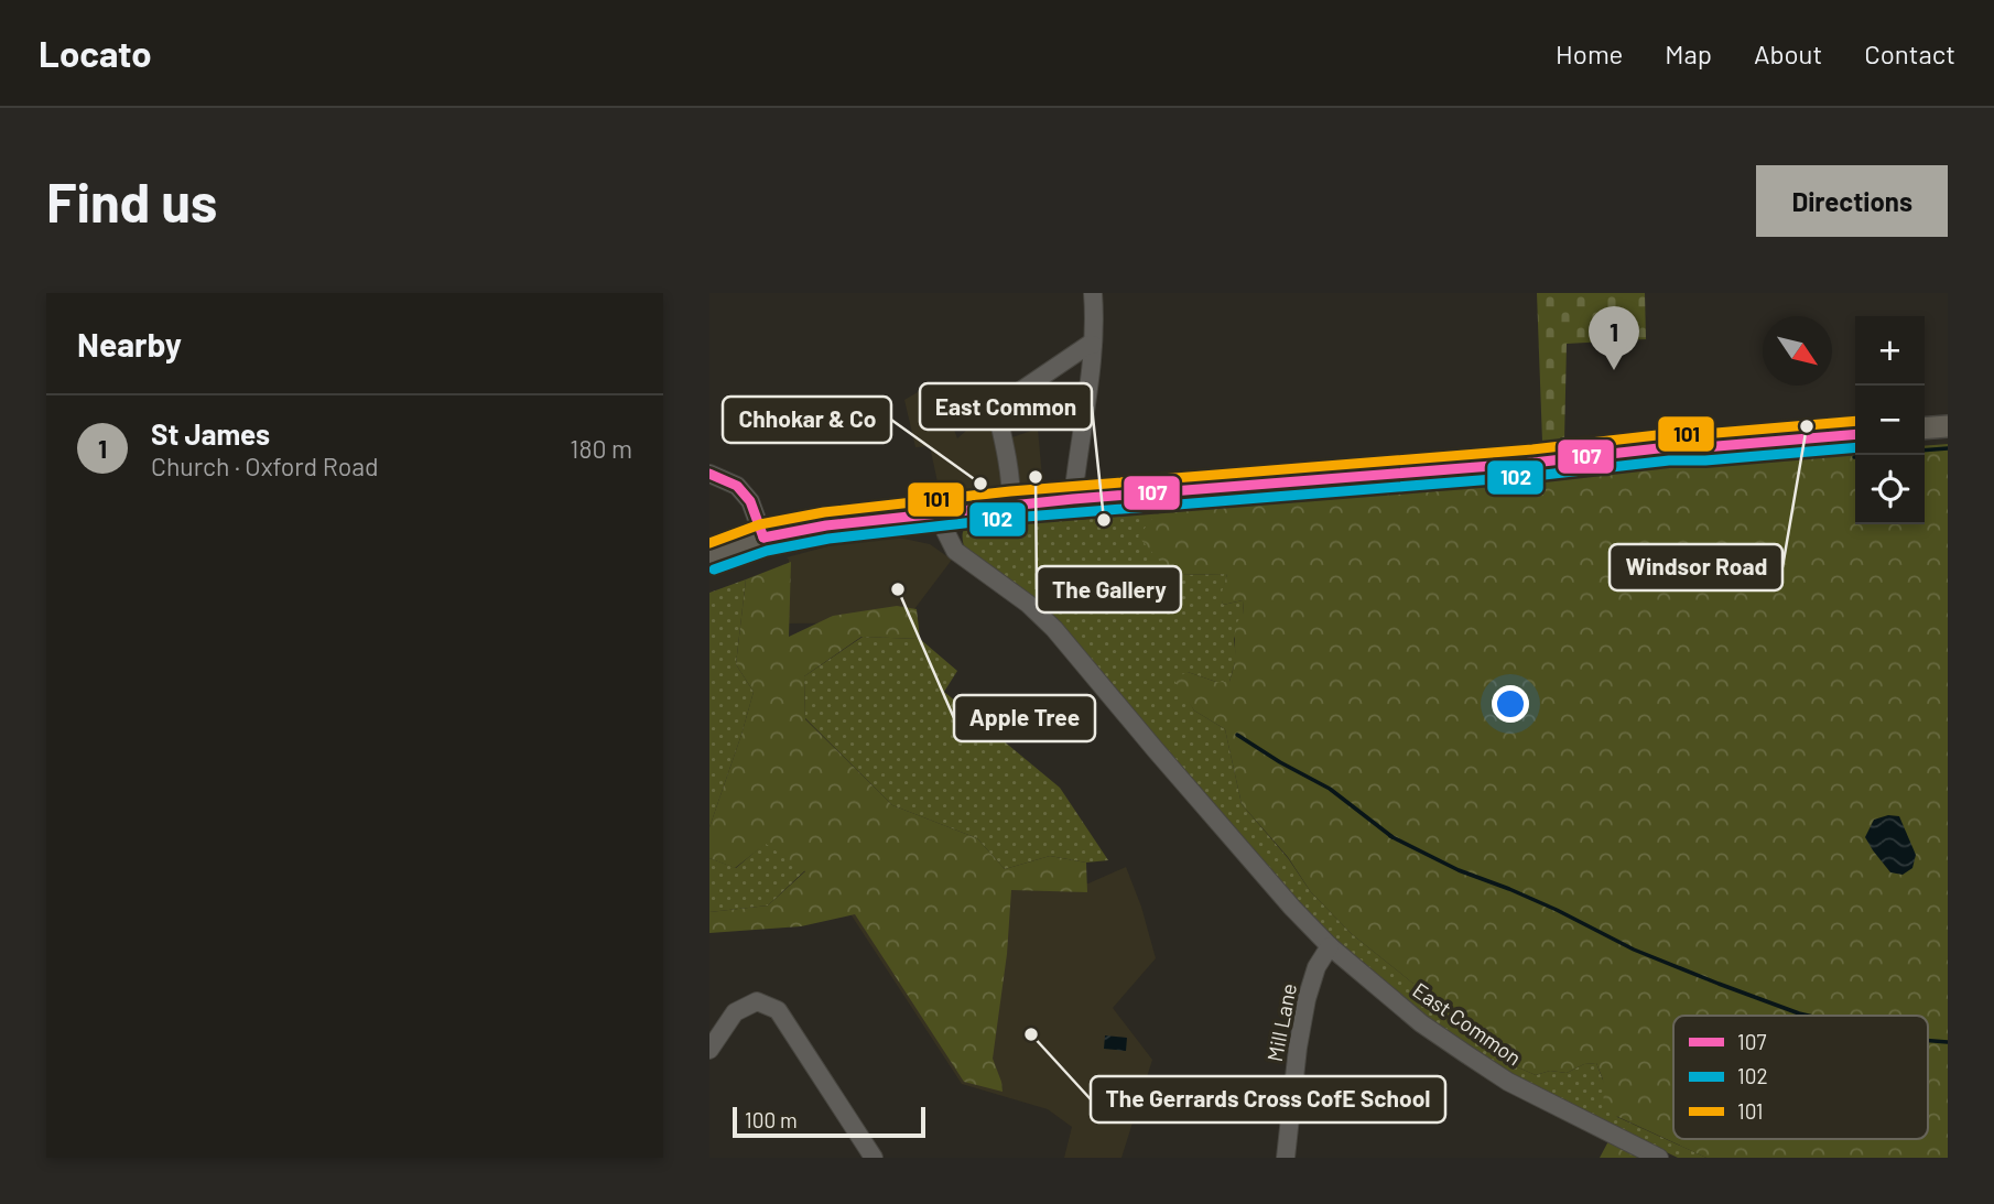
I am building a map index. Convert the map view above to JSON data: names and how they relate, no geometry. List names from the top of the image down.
{
  "streets": {
    "street": ["Mill Lane", "East Common"]
  },
  "crossings": [
    ["Mill Lane", "East Common"]
  ],
  "places": [
    "Windsor Road",
    "The Gallery",
    "Chhokar & Co",
    "East Common",
    "Apple Tree",
    "The Gerrards Cross CofE School"
  ],
  "lines": ["transit line 101", "transit line 107", "transit line 102"],
  "legend": ["107", "102", "101"],
  "scale_bar": "100 m",
  "north": "bottom right",
  "page": {
    "header": "Locato",
    "nav": [
      "Home",
      "Map",
      "About",
      "Contact"
    ],
    "buttons": "Directions",
    "title": "Find us",
    "heading": "Nearby",
    "pins": "1",
    "map_buttons": ["+", "−"],
    "list": [
      {
        "mark": "1",
        "name": "St James",
        "note": "Church · Oxford Road",
        "value": "180 m"
      }
    ],
    "scale": "100 m"
  }
}
